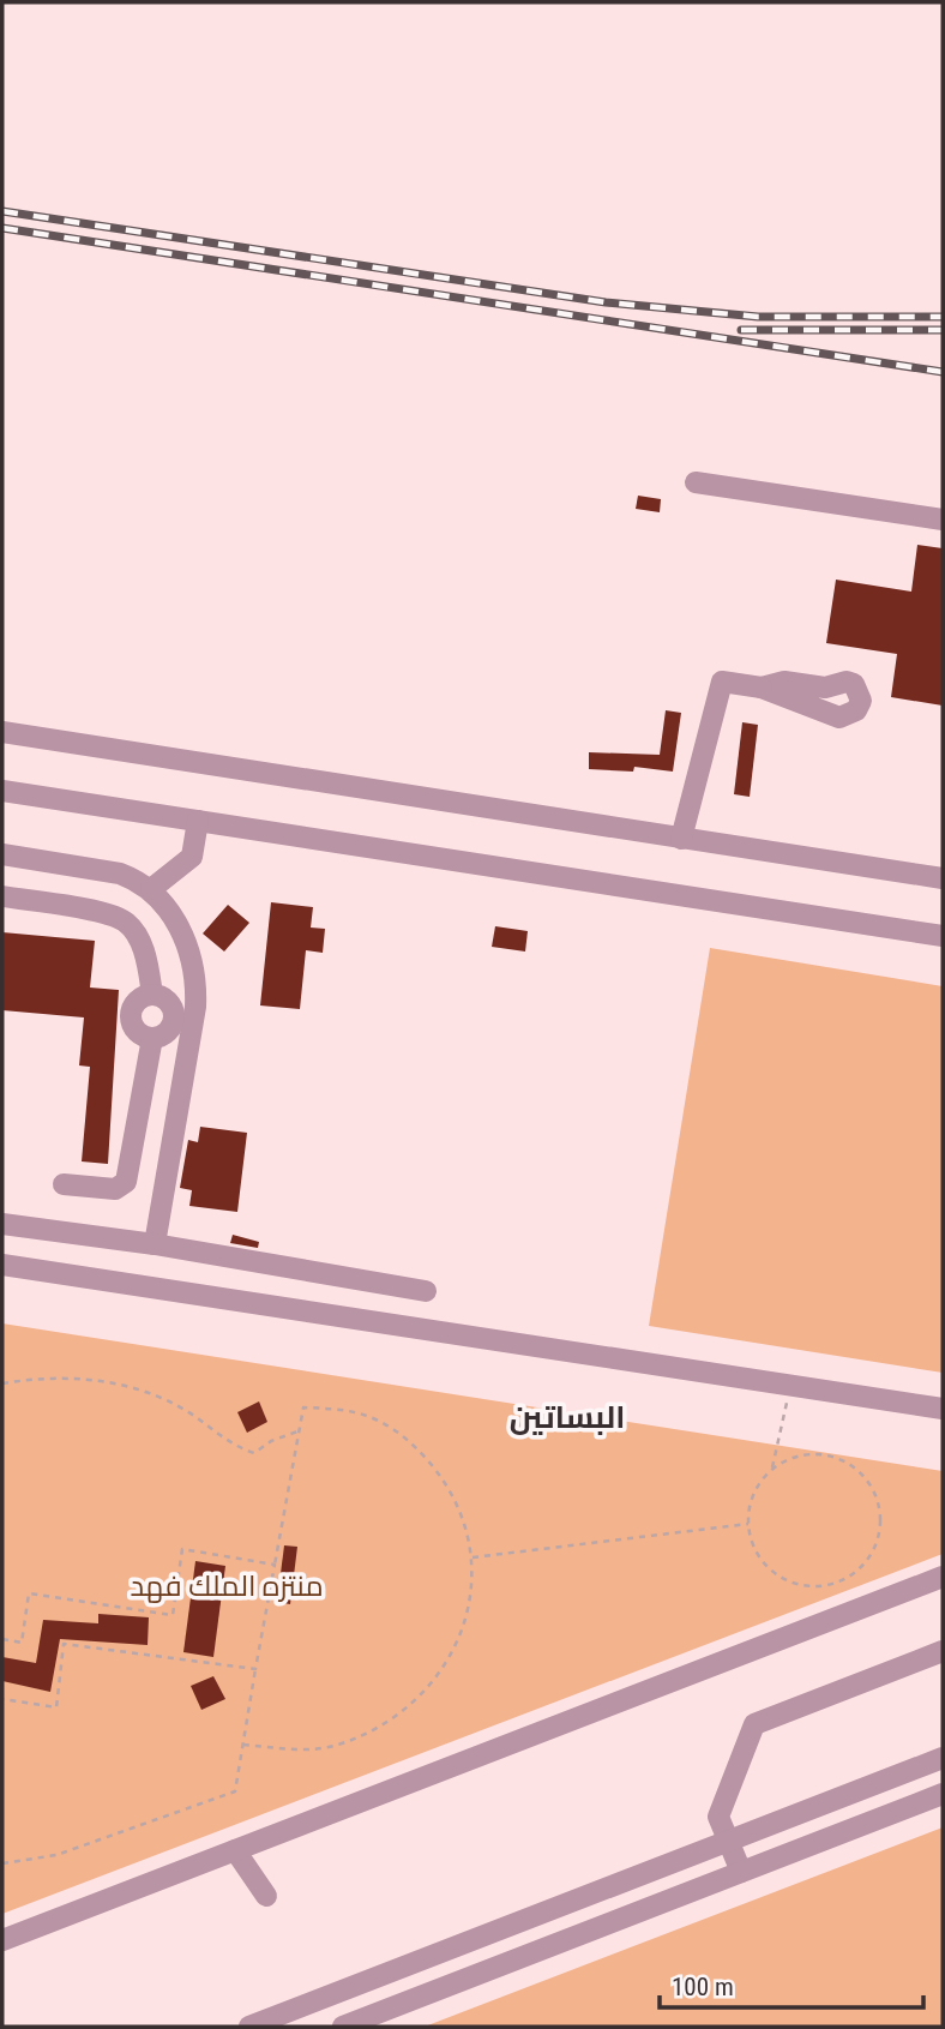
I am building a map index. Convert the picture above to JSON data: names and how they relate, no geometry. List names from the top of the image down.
{
  "districts": ["البساتين"],
  "parks": ["منتزه الملك فهد"],
  "scale_bar": "100 m"
}
